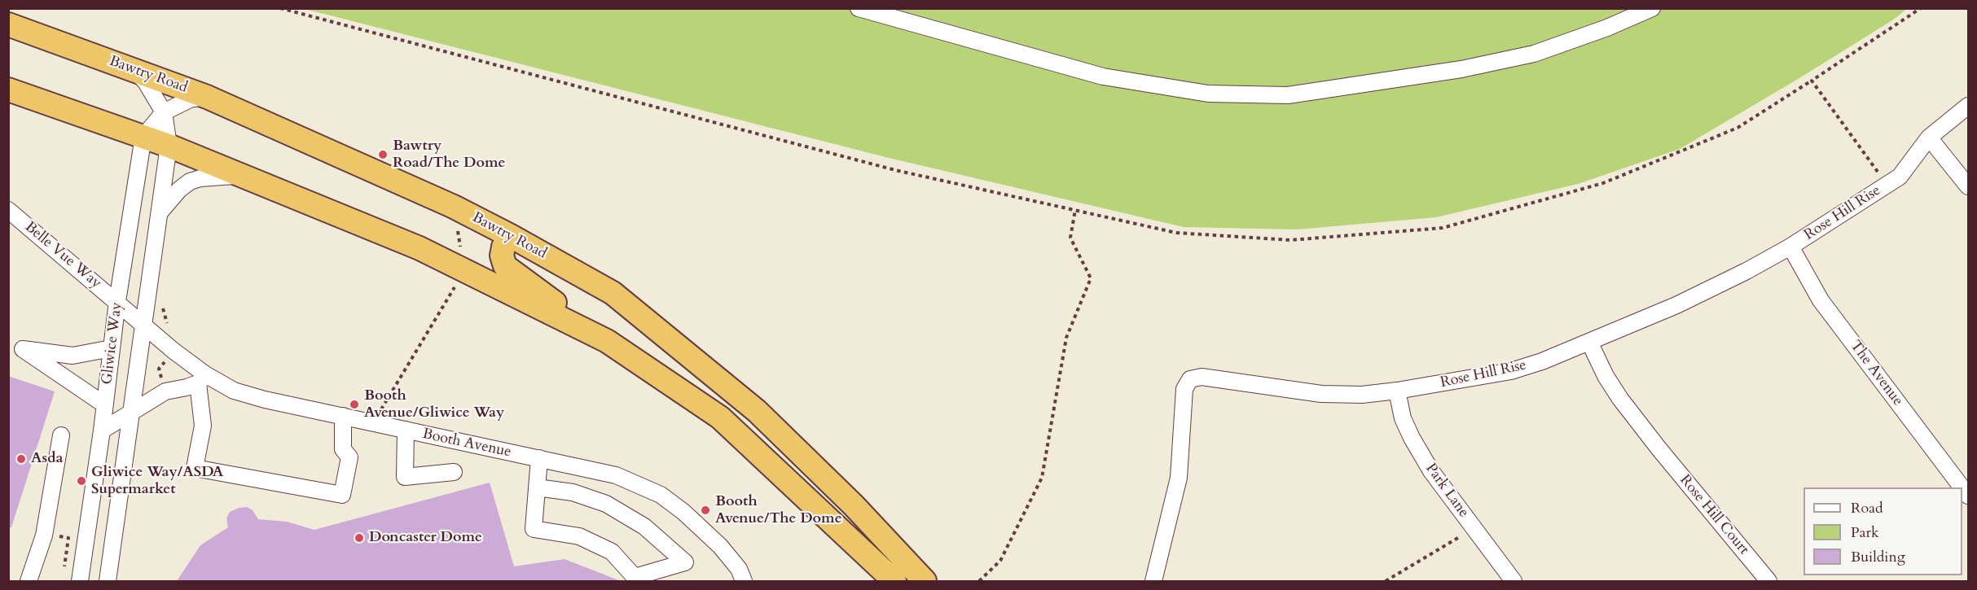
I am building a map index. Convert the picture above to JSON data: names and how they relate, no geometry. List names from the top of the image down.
{
  "streets": {
    "highway": ["Bawtry Road"],
    "street": [
      "Rose Hill Rise",
      "Belle Vue Way",
      "Gliwice Way",
      "The Avenue",
      "Booth Avenue",
      "Park Lane",
      "Rose Hill Court"
    ]
  },
  "crossings": [
    ["Bawtry Road", "Gliwice Way"],
    ["Rose Hill Rise", "The Avenue"],
    ["Rose Hill Rise", "Park Lane"],
    ["Rose Hill Rise", "Rose Hill Court"],
    ["Belle Vue Way", "Gliwice Way"],
    ["Belle Vue Way", "Booth Avenue"],
    ["Gliwice Way", "Booth Avenue"]
  ],
  "places": [
    "Bawtry Road/The Dome",
    "Booth Avenue/Gliwice Way",
    "Asda",
    "Gliwice Way/ASDA Supermarket",
    "Booth Avenue/The Dome",
    "Doncaster Dome"
  ],
  "legend": ["Road", "Park", "Building"]
}
